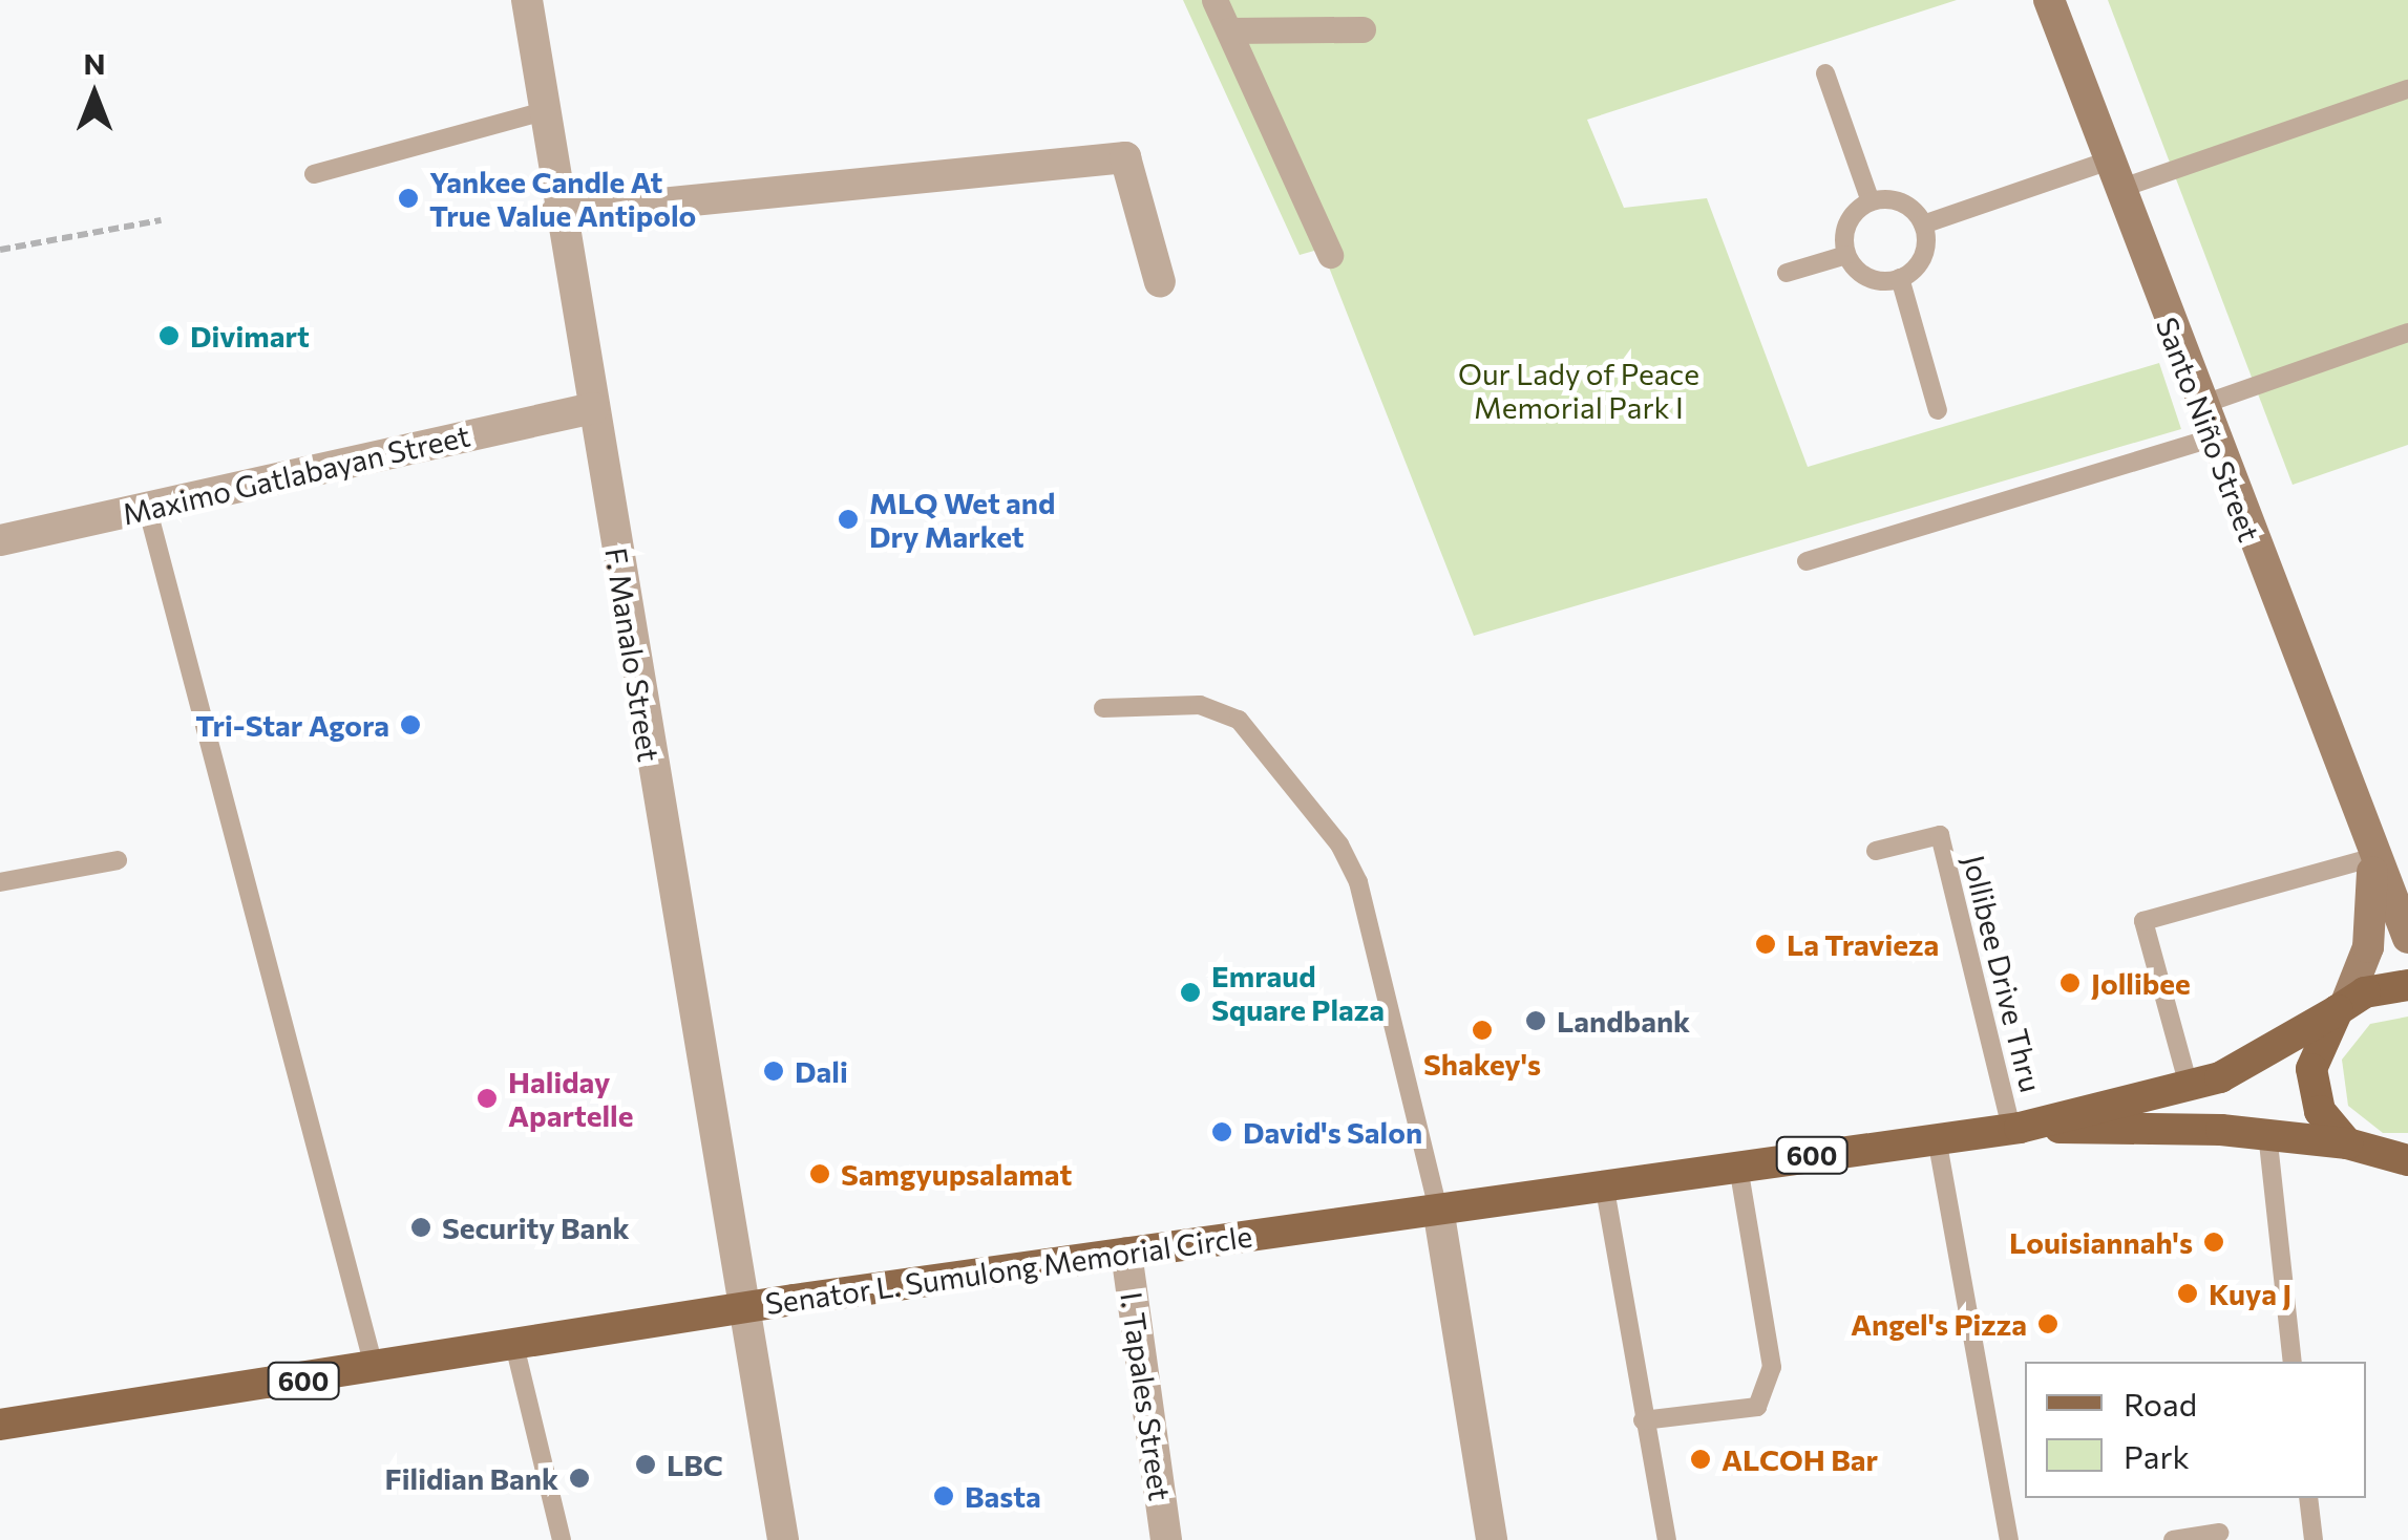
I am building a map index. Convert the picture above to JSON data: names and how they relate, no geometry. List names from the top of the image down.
{
  "streets": {
    "main road": ["Santo Niño Street", "600", "Senator L. Sumulong Memorial Circle"],
    "street": ["Maximo Gatlabayan Street", "F. Manalo Street", "I. Tapales Street"],
    "lane": ["Jollibee Drive Thru"]
  },
  "crossings": [
    ["Santo Niño Street", "600"],
    ["Santo Niño Street", "Senator L. Sumulong Memorial Circle"],
    ["Maximo Gatlabayan Street", "F. Manalo Street"],
    ["F. Manalo Street", "Senator L. Sumulong Memorial Circle"],
    ["Jollibee Drive Thru", "Senator L. Sumulong Memorial Circle"],
    ["600", "Senator L. Sumulong Memorial Circle"],
    ["Senator L. Sumulong Memorial Circle", "I. Tapales Street"]
  ],
  "parks": ["Our Lady of Peace Memorial Park I"],
  "places": [
    "Yankee Candle At True Value Antipolo",
    "Divimart",
    "MLQ Wet and Dry Market",
    "Tri-Star Agora",
    "La Travieza",
    "Jollibee",
    "Emraud Square Plaza",
    "Landbank",
    "Shakey's",
    "Dali",
    "Haliday Apartelle",
    "David's Salon",
    "Samgyupsalamat",
    "Security Bank",
    "Louisiannah's",
    "Kuya J",
    "Angel's Pizza",
    "ALCOH Bar",
    "LBC",
    "Filidian Bank",
    "Basta"
  ],
  "legend": ["Road", "Park"],
  "north": "top"
}
